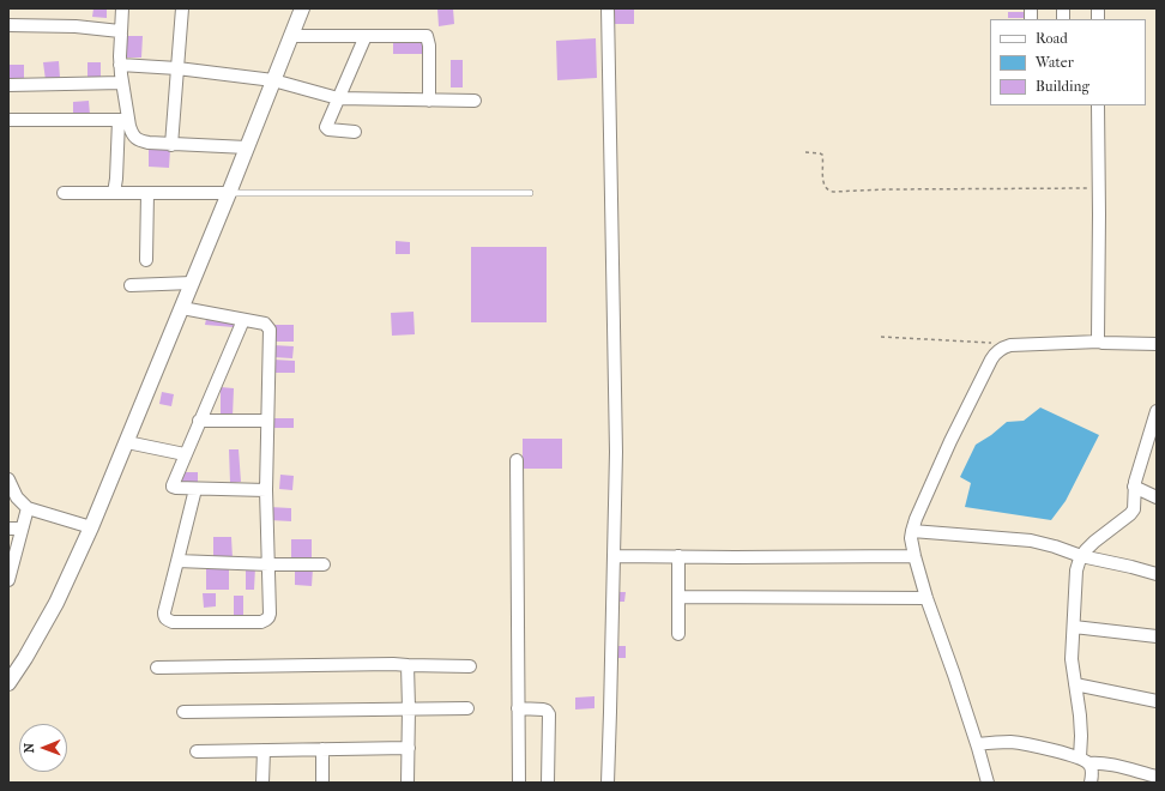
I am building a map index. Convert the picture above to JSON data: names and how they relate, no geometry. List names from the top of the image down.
{
  "legend": ["Road", "Water", "Building"],
  "north": "left"
}
